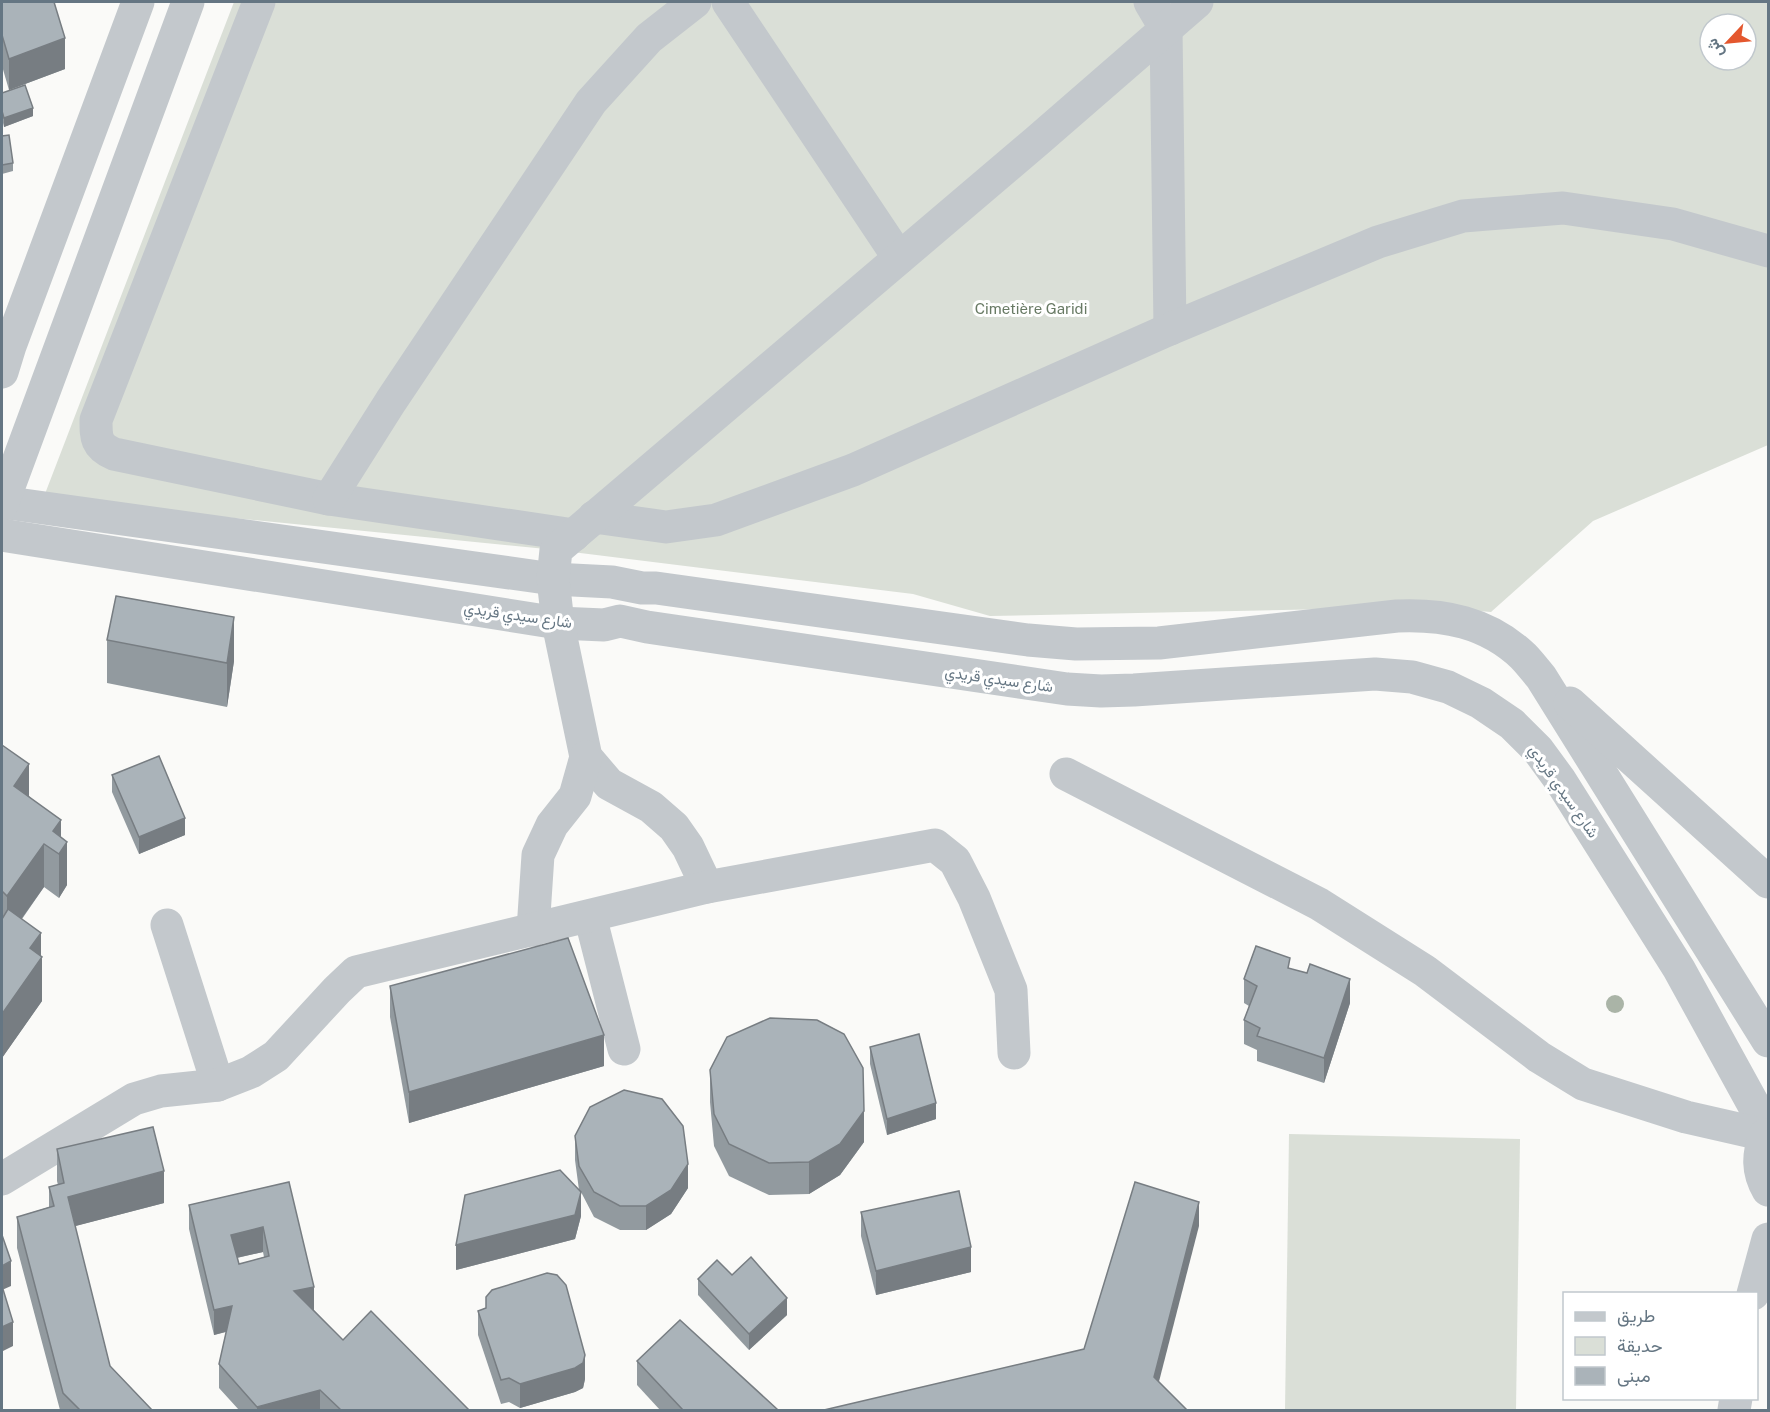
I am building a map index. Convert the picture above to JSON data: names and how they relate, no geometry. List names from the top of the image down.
{
  "streets": {
    "street": ["شارع سيدي قريدي"]
  },
  "parks": ["Cimetière Garidi"],
  "legend": ["طريق", "حديقة", "مبنى"],
  "north": "bottom left"
}
